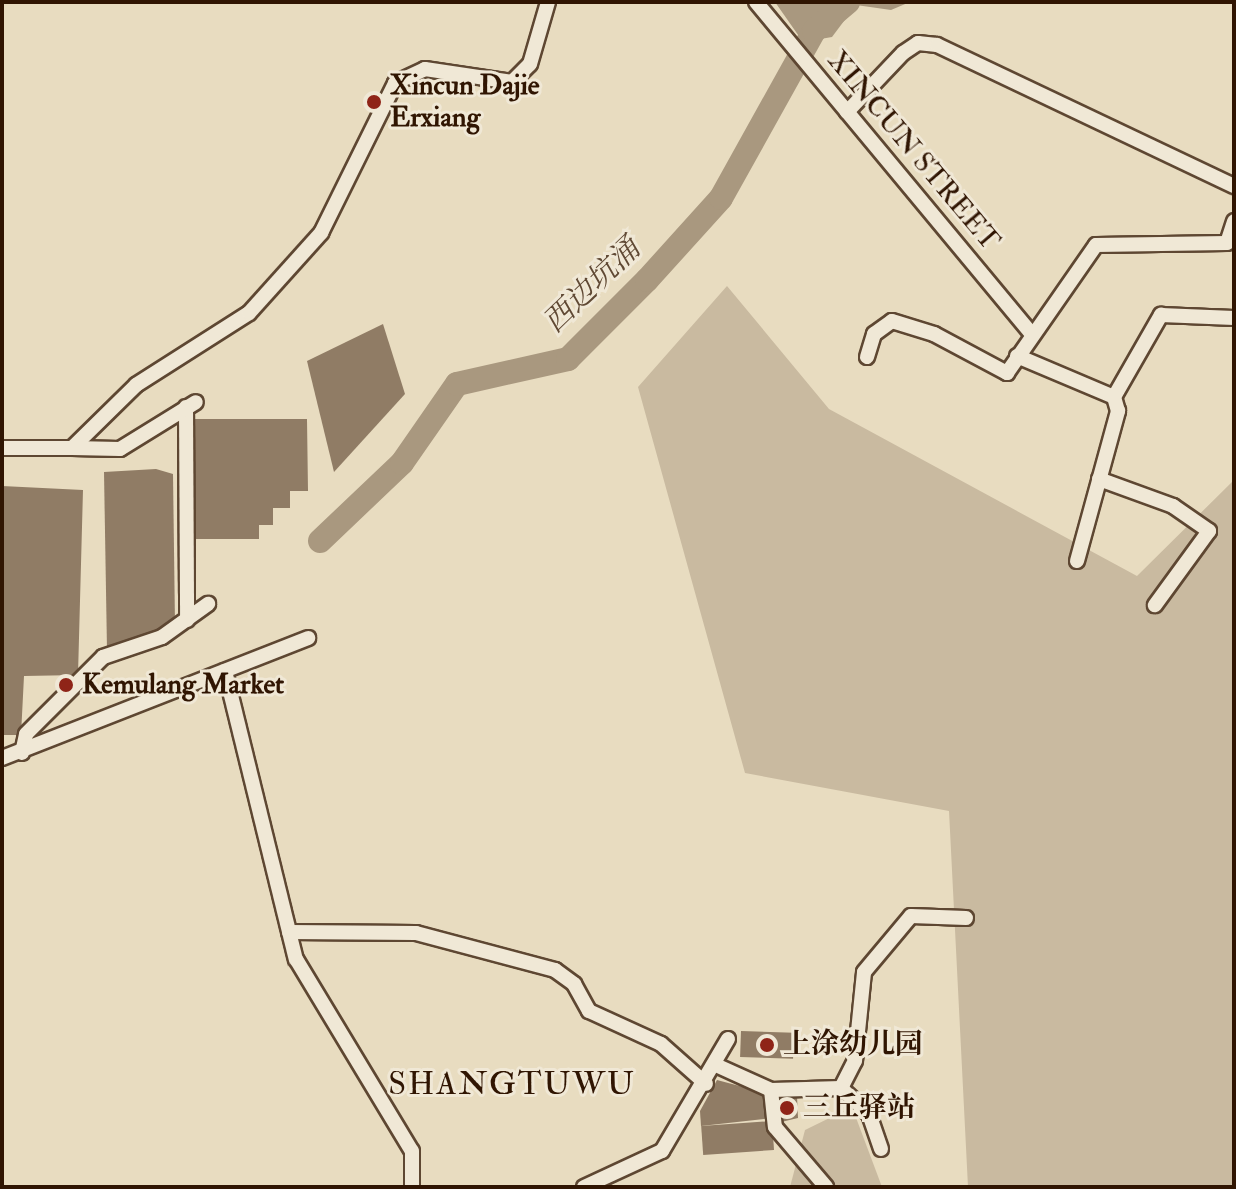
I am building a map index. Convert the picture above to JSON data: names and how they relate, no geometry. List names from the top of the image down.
{
  "streets": {
    "street": ["XINCUN STREET"]
  },
  "districts": ["SHANGTUWU"],
  "water": ["西边坑涌"],
  "places": [
    "Xincun Dajie Erxiang",
    "Kemulang Market",
    "上涂幼儿园",
    "三丘驿站"
  ]
}
